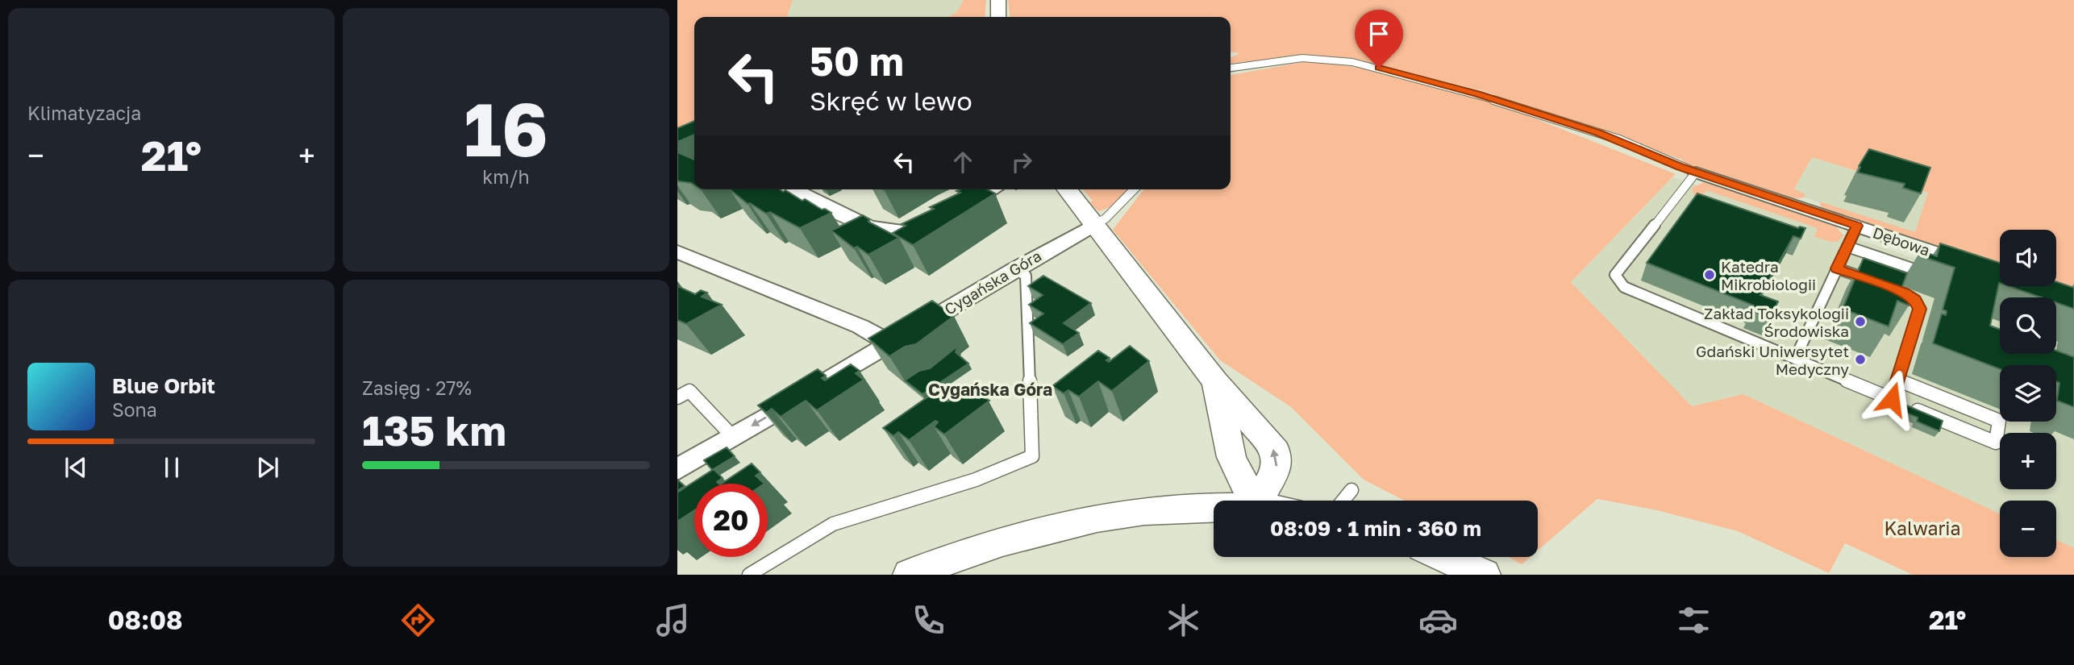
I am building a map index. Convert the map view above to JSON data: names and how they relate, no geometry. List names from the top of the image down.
{
  "streets": {
    "street": ["Dębowa", "Cygańska Góra"]
  },
  "one_way": ["Cygańska Góra"],
  "districts": ["Cygańska Góra"],
  "parks": ["Kalwaria"],
  "places": ["Katedra Mikrobiologii", "Zakład Toksykologii Środowiska", "Gdański Uniwersytet Medyczny"],
  "page": {
    "tile": [
      "Klimatyzacja",
      ["16", "km/h"],
      ["Zasięg · 27%", "135 km"]
    ],
    "turn": ["50 m", "Skręć w lewo"],
    "heat": ["−", "21°", "+"],
    "map_buttons": ["+", "−"],
    "song": ["Blue Orbit", "Sona"],
    "limit": "20",
    "trip": "08:09 · 1 min · 360 m",
    "tabs": ["08:08", "21°"]
  }
}
